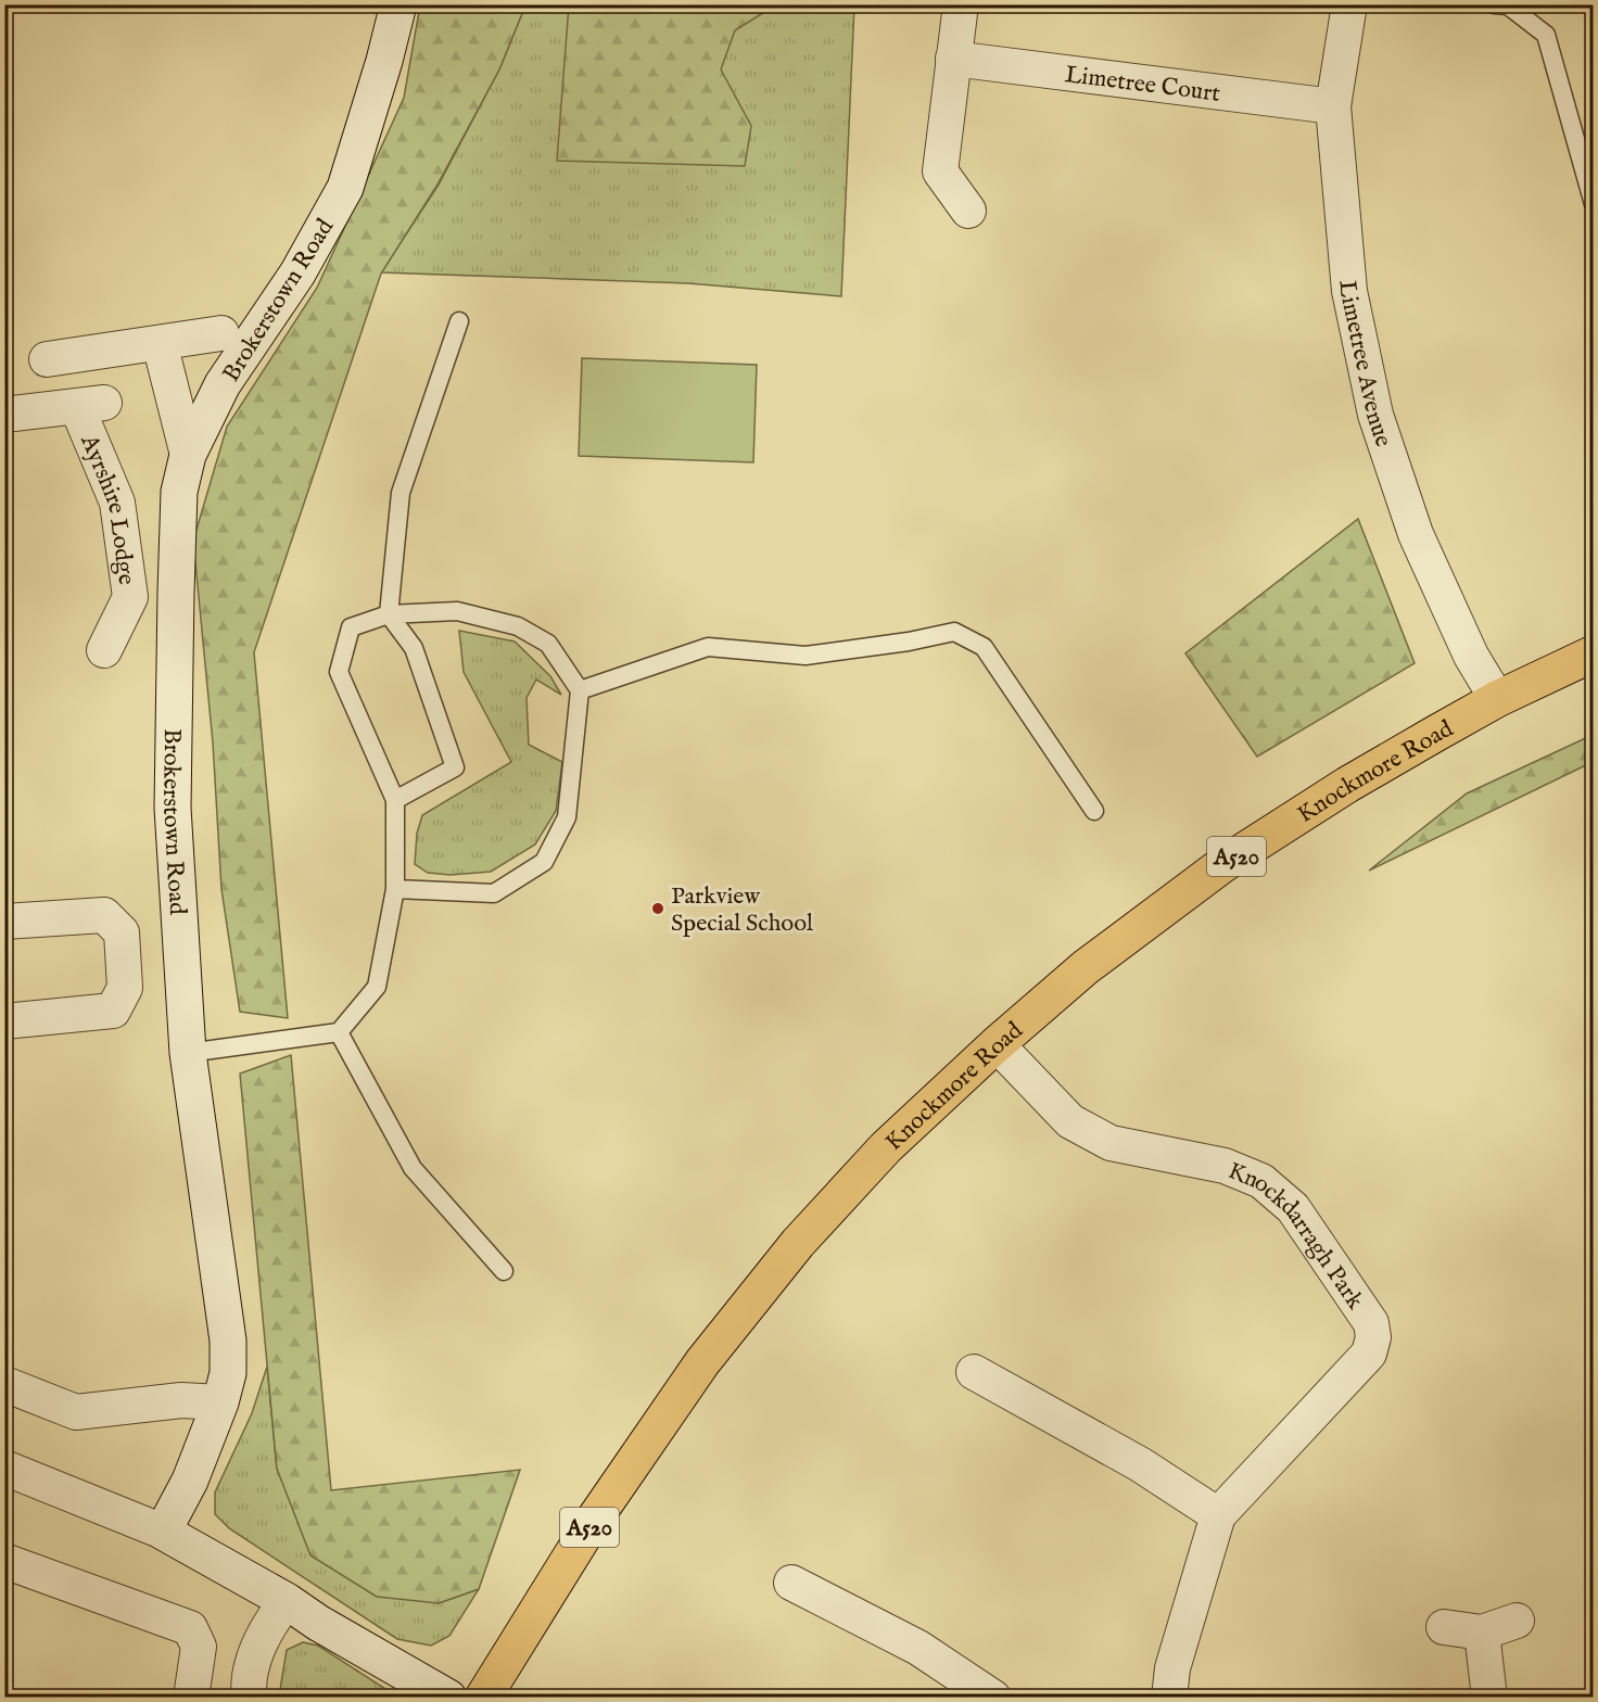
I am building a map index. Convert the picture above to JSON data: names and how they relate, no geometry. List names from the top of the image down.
{
  "streets": {
    "main road": ["Knockmore Road", "A520"],
    "street": [
      "Limetree Court",
      "Brokerstown Road",
      "Limetree Avenue",
      "Ayrshire Lodge",
      "Knockdarragh Park"
    ]
  },
  "crossings": [
    ["Limetree Court", "Limetree Avenue"],
    ["Limetree Avenue", "Knockmore Road"],
    ["Knockmore Road", "Knockdarragh Park"]
  ],
  "places": ["Parkview Special School"]
}
